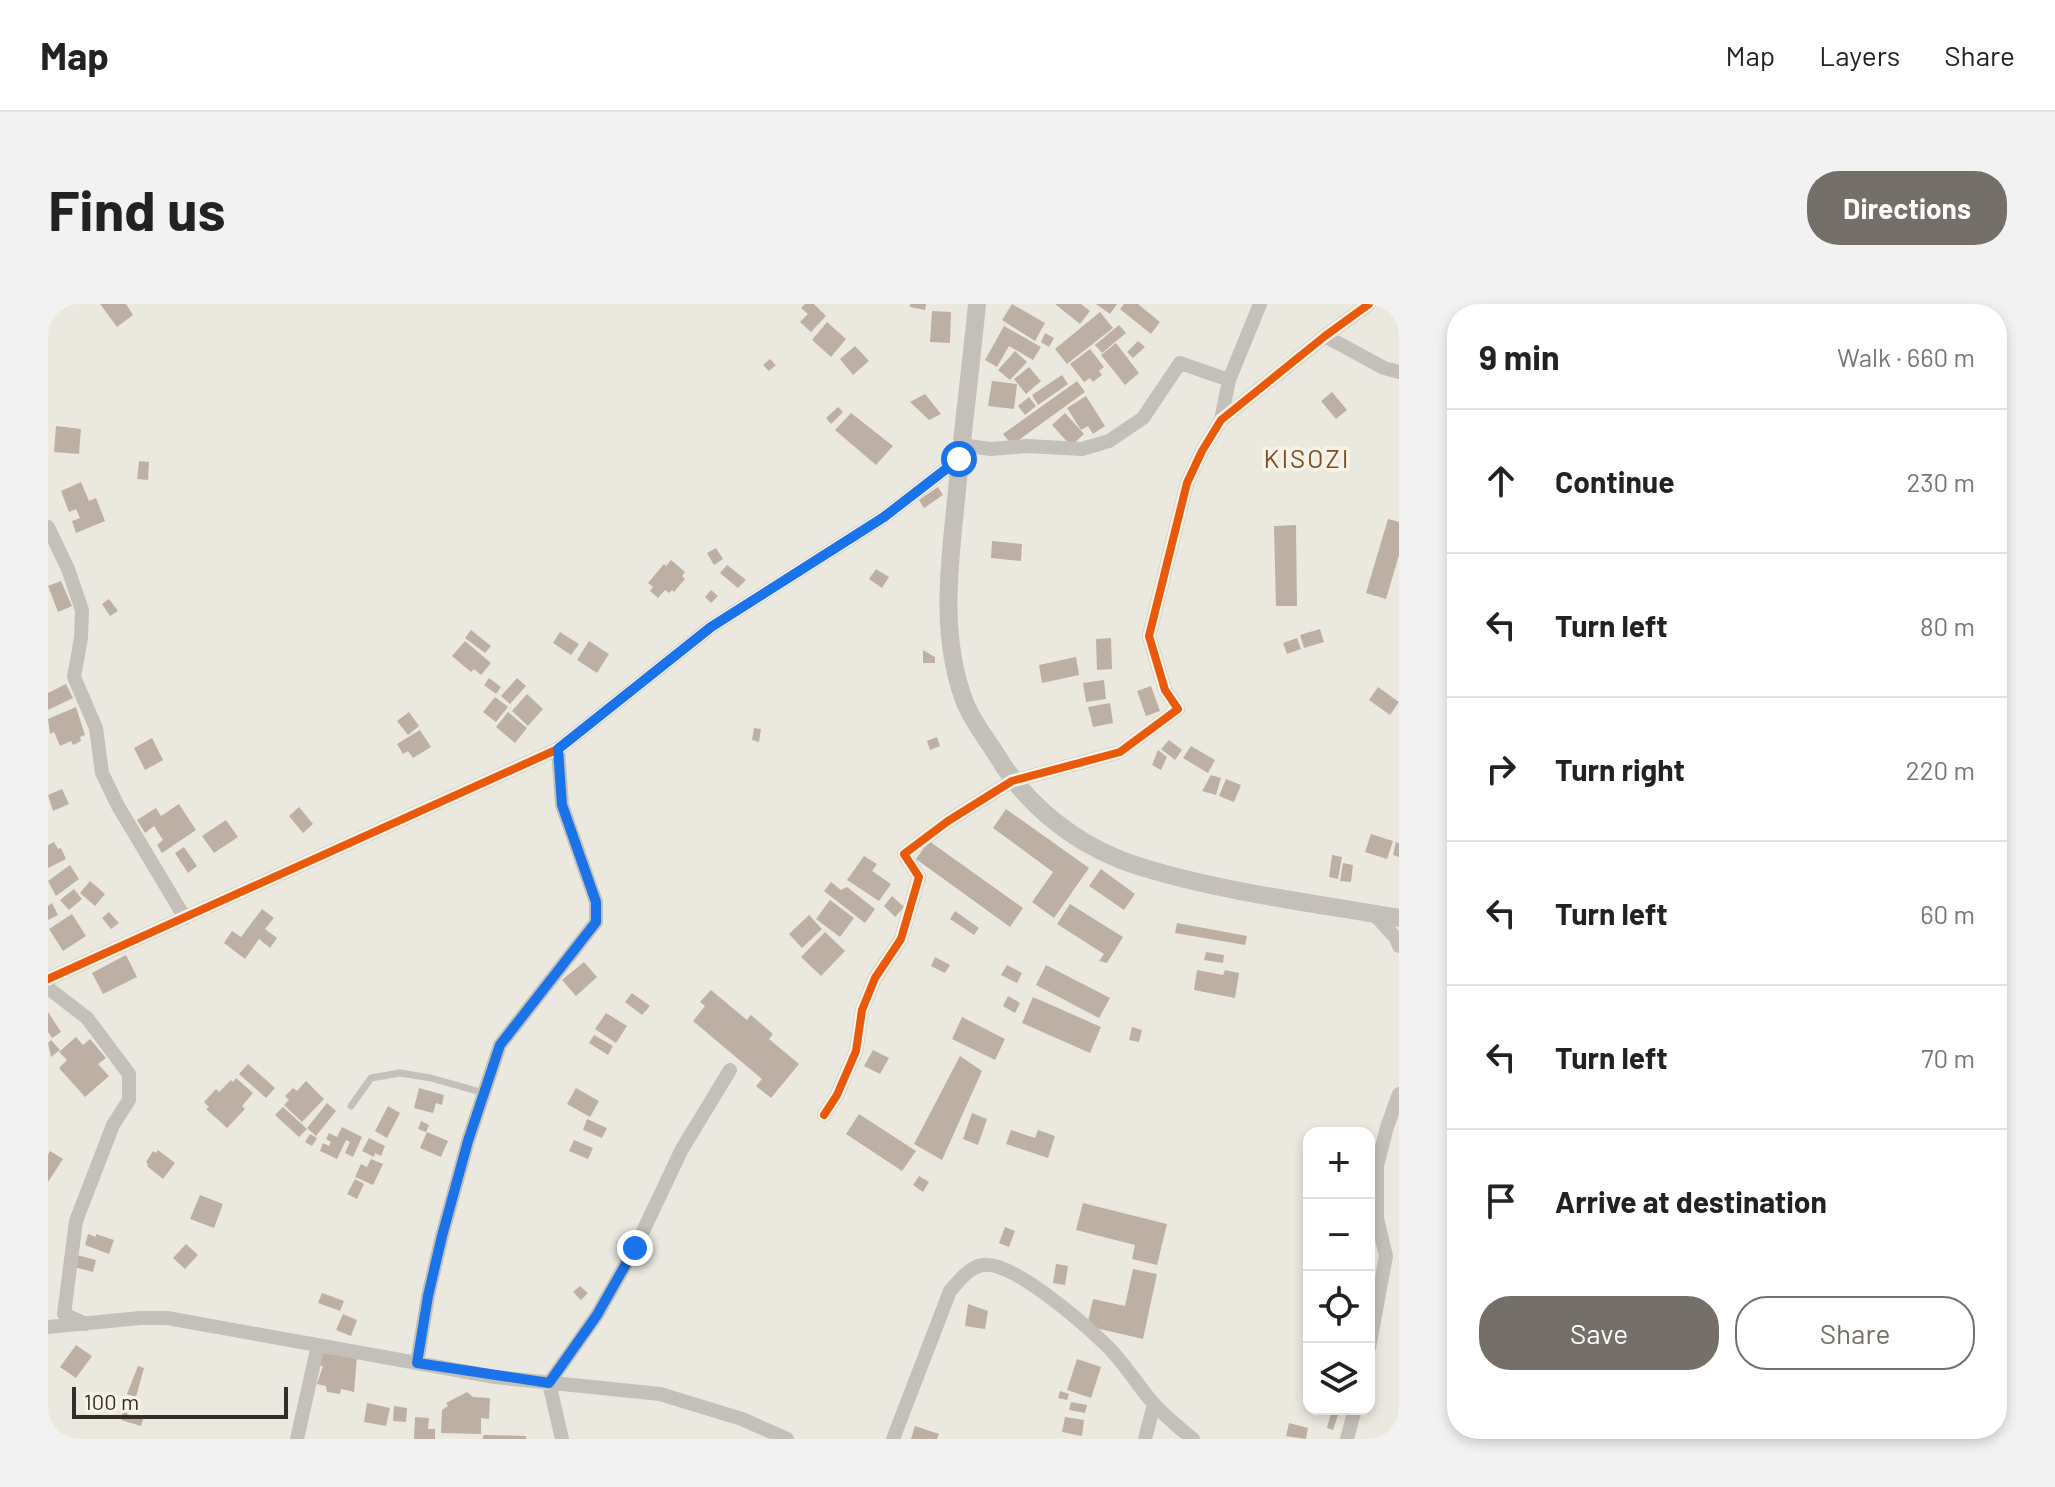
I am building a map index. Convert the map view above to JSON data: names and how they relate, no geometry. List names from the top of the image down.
{
  "districts": ["KISOZI"],
  "scale_bar": "100 m",
  "page": {
    "header": "Map",
    "nav": ["Map", "Layers", "Share"],
    "buttons": [
      "Directions",
      ["Save", "Share"]
    ],
    "title": "Find us",
    "heading": ["9 min", "Walk · 660 m"],
    "list": [
      ["Continue", "230 m"],
      ["Turn left", "80 m"],
      ["Turn right", "220 m"],
      ["Turn left", "60 m"],
      ["Turn left", "70 m"],
      "Arrive at destination"
    ],
    "map_buttons": ["+", "−"],
    "scale": "100 m"
  }
}
